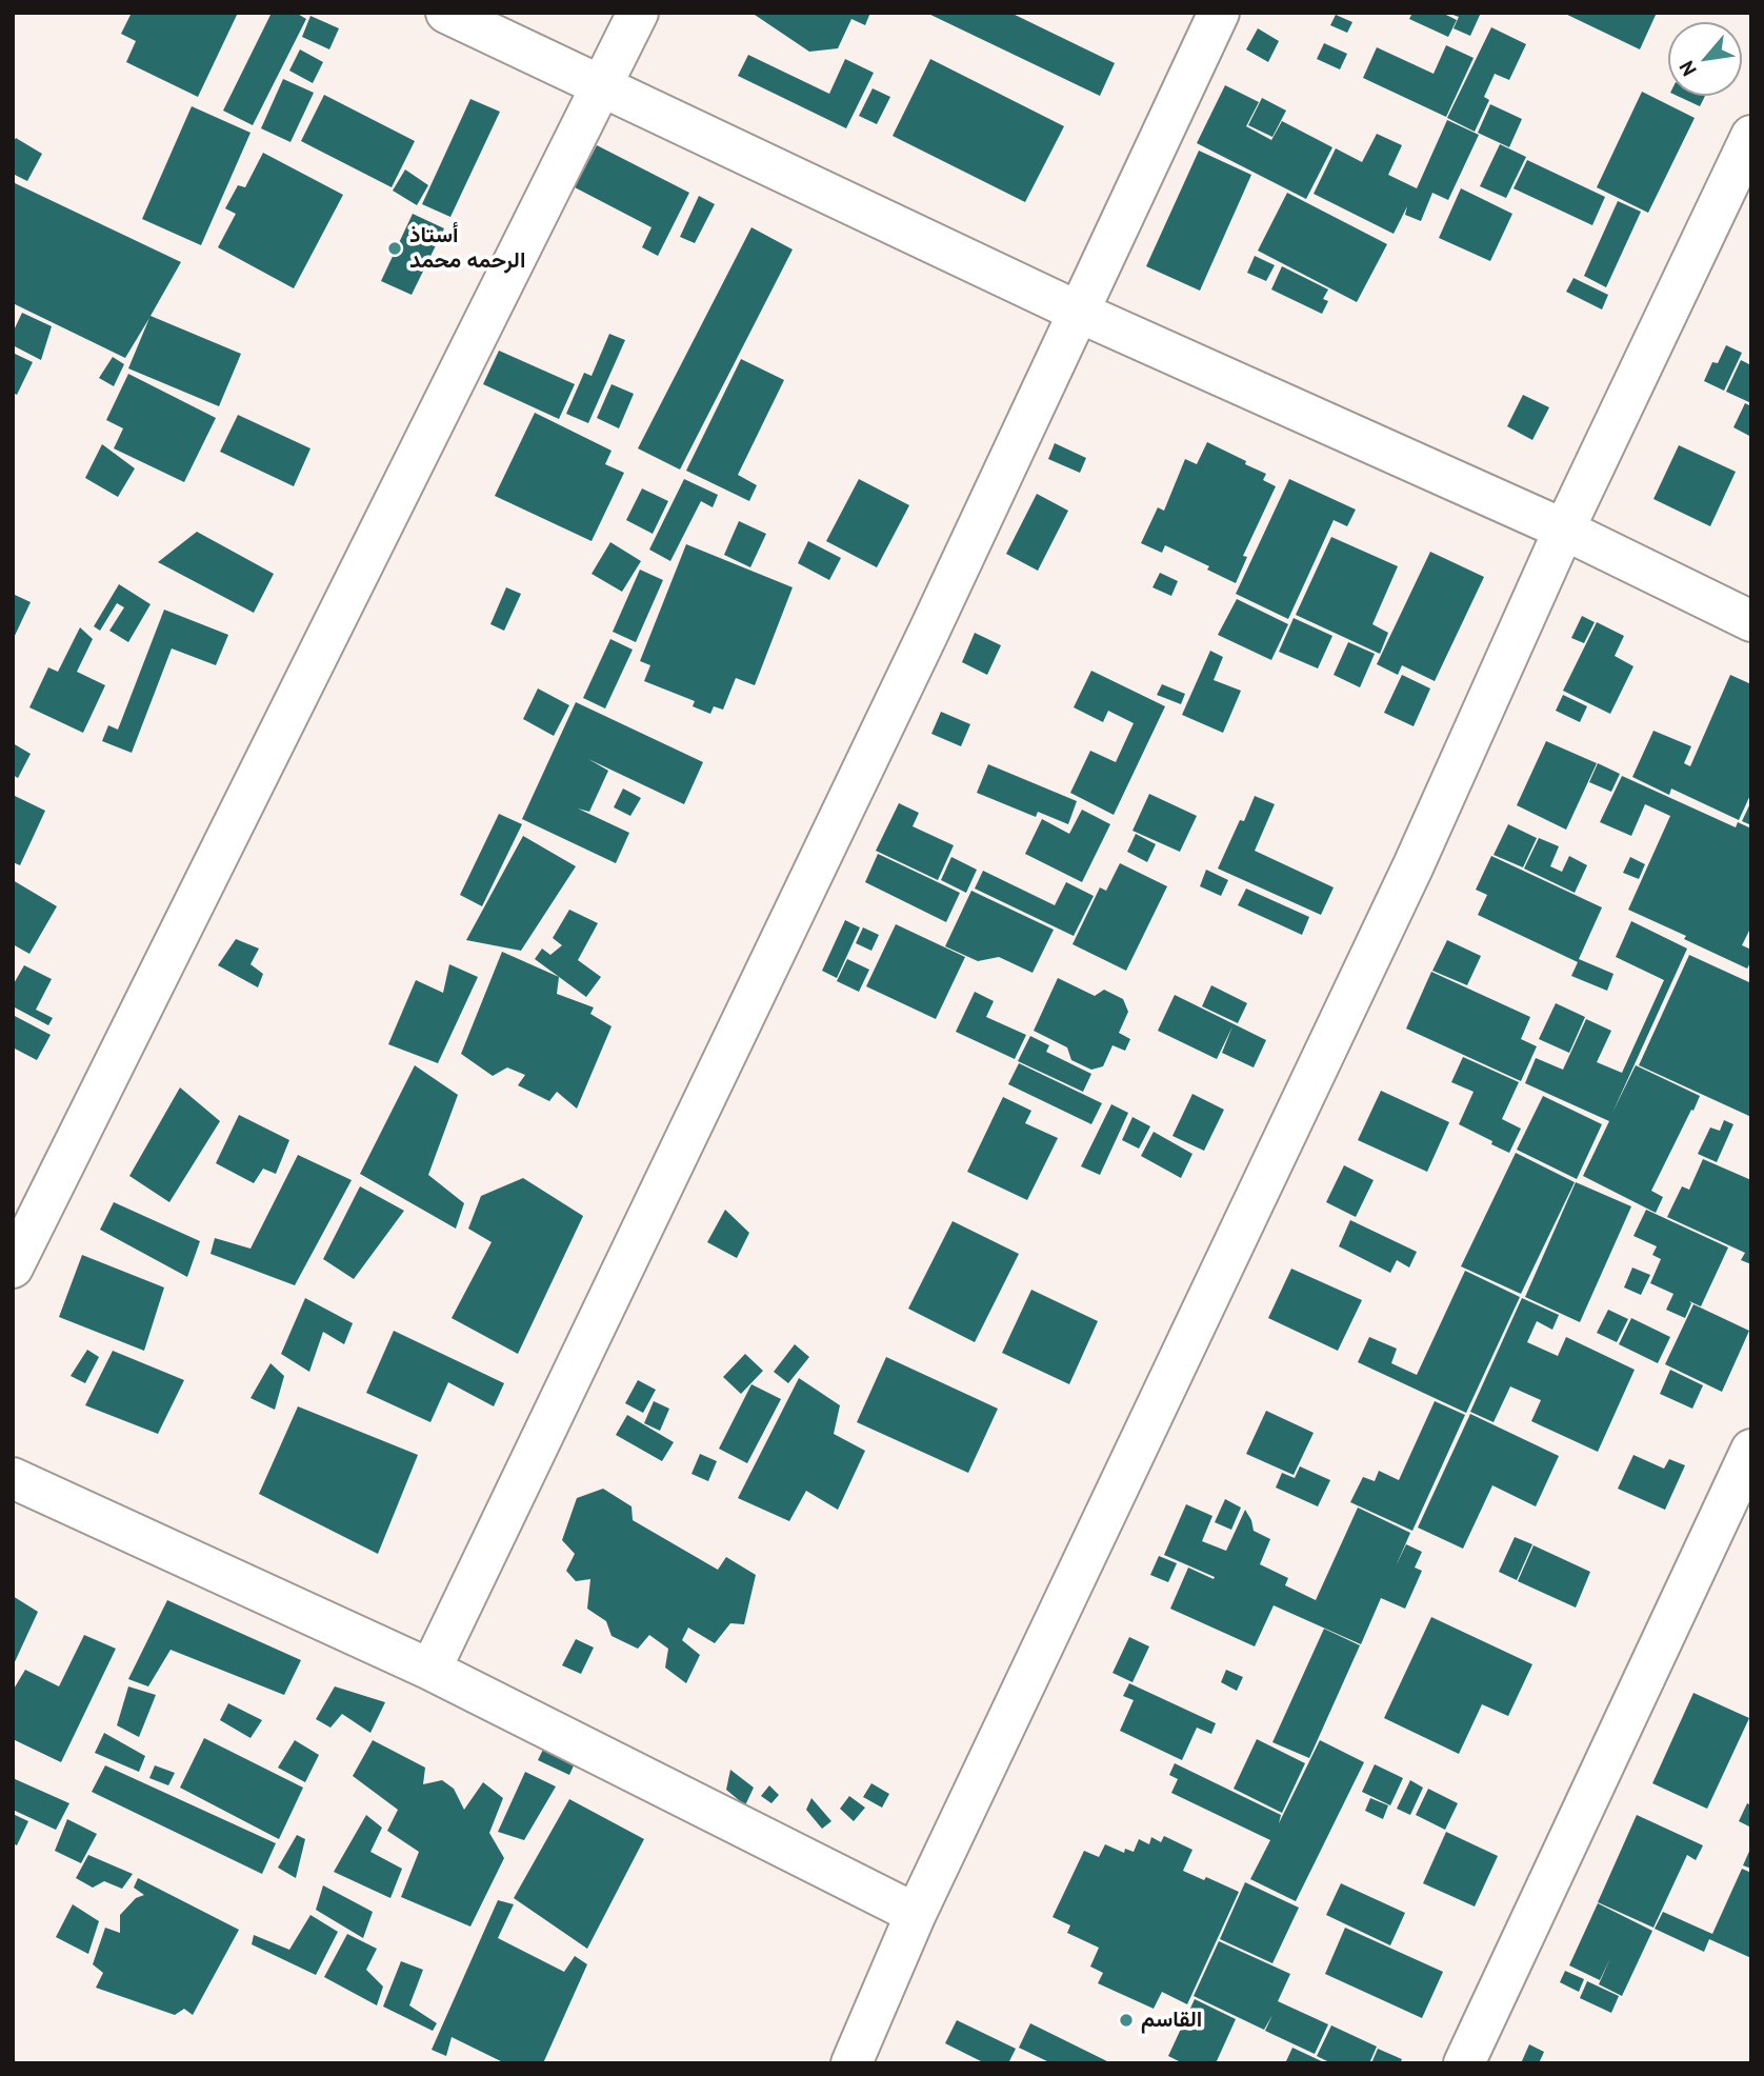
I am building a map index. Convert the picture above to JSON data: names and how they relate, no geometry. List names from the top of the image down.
{
  "places": ["أستاذ الرحمه محمد", "القاسم"],
  "north": "bottom left"
}
